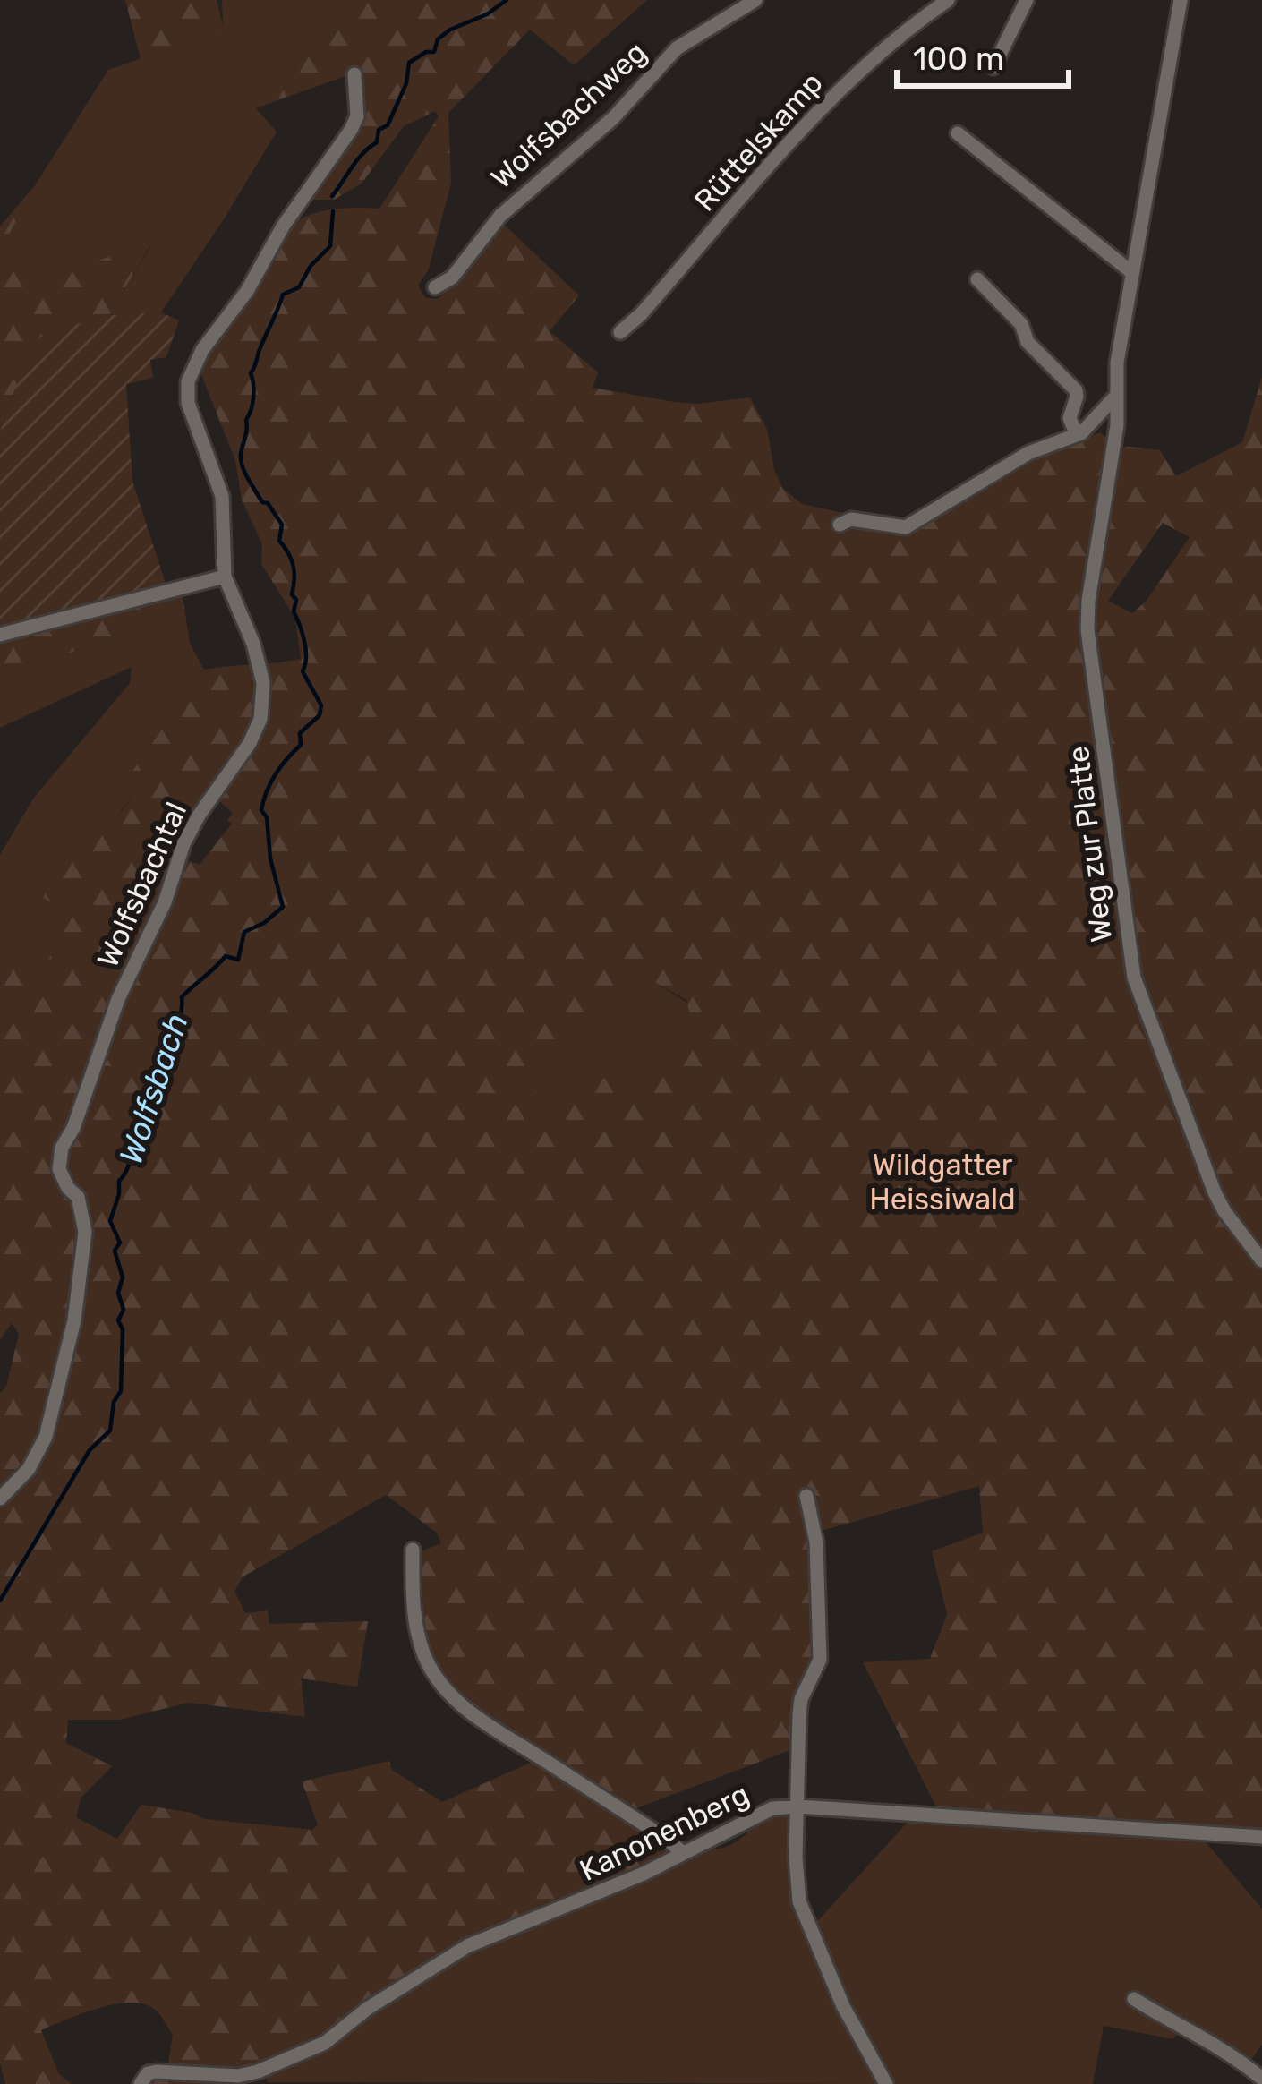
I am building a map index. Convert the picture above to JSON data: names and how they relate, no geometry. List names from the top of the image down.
{
  "streets": {
    "street": [
      "Wolfsbachweg",
      "Rüttelskamp",
      "Weg zur Platte",
      "Wolfsbachtal",
      "Kanonenberg"
    ]
  },
  "water": ["Wolfsbach"],
  "parks": ["Wildgatter Heissiwald"],
  "scale_bar": "100 m"
}
